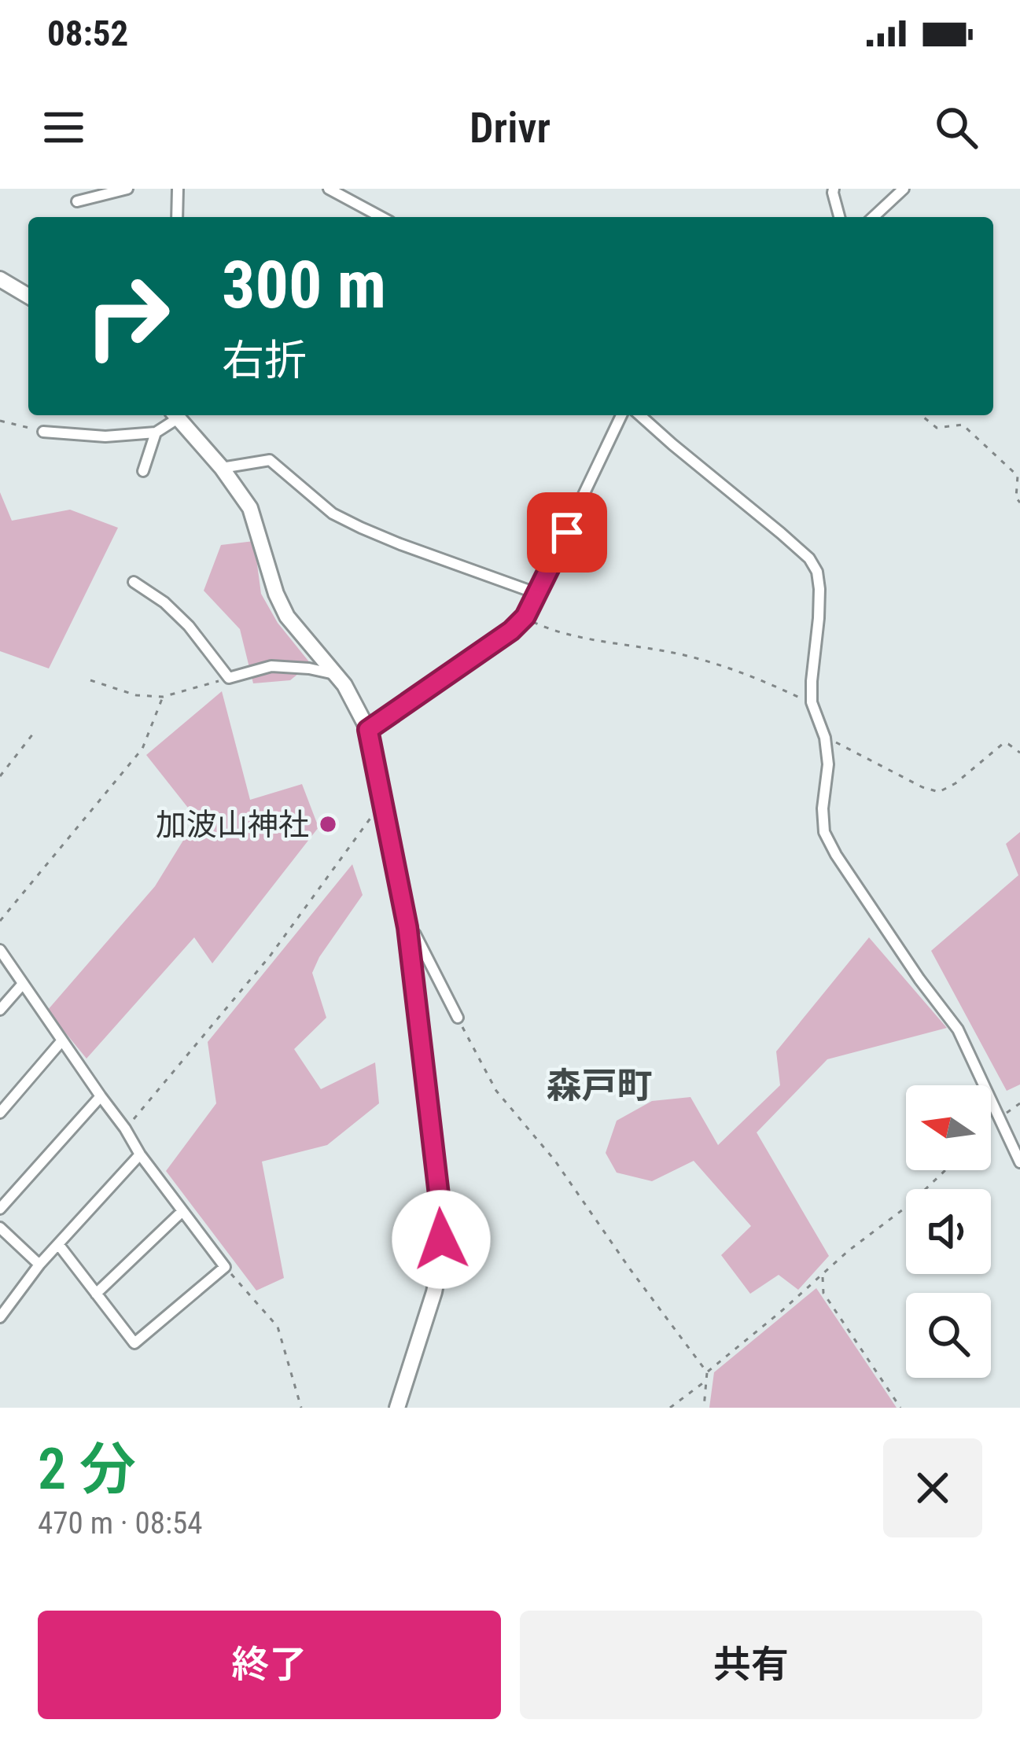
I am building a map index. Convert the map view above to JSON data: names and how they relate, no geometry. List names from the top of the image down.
{
  "districts": ["森戸町"],
  "places": ["加波山神社"],
  "north": "left",
  "page": {
    "status": "08:52",
    "header": "Drivr",
    "turn": ["300 m", "右折"],
    "heading": ["2 分", "470 m · 08:54"],
    "buttons": ["終了", "共有"]
  }
}
